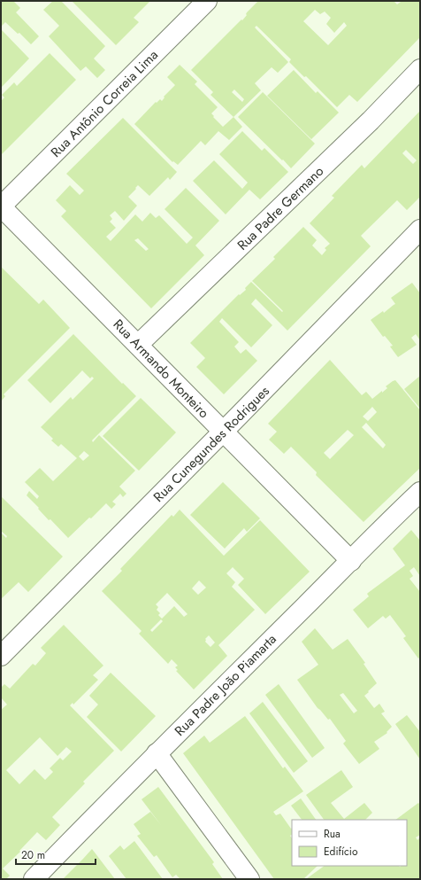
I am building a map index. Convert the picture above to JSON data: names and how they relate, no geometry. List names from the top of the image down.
{
  "streets": {
    "street": [
      "Rua Antônio Correia Lima",
      "Rua Padre Germano",
      "Rua Armando Monteiro",
      "Rua Cunegundes Rodrigues",
      "Rua Padre João Piamarta"
    ]
  },
  "crossings": [
    ["Rua Antônio Correia Lima", "Rua Armando Monteiro"],
    ["Rua Padre Germano", "Rua Armando Monteiro"],
    ["Rua Armando Monteiro", "Rua Cunegundes Rodrigues"],
    ["Rua Armando Monteiro", "Rua Padre João Piamarta"]
  ],
  "legend": ["Rua", "Edifício"],
  "scale_bar": "20 m"
}
